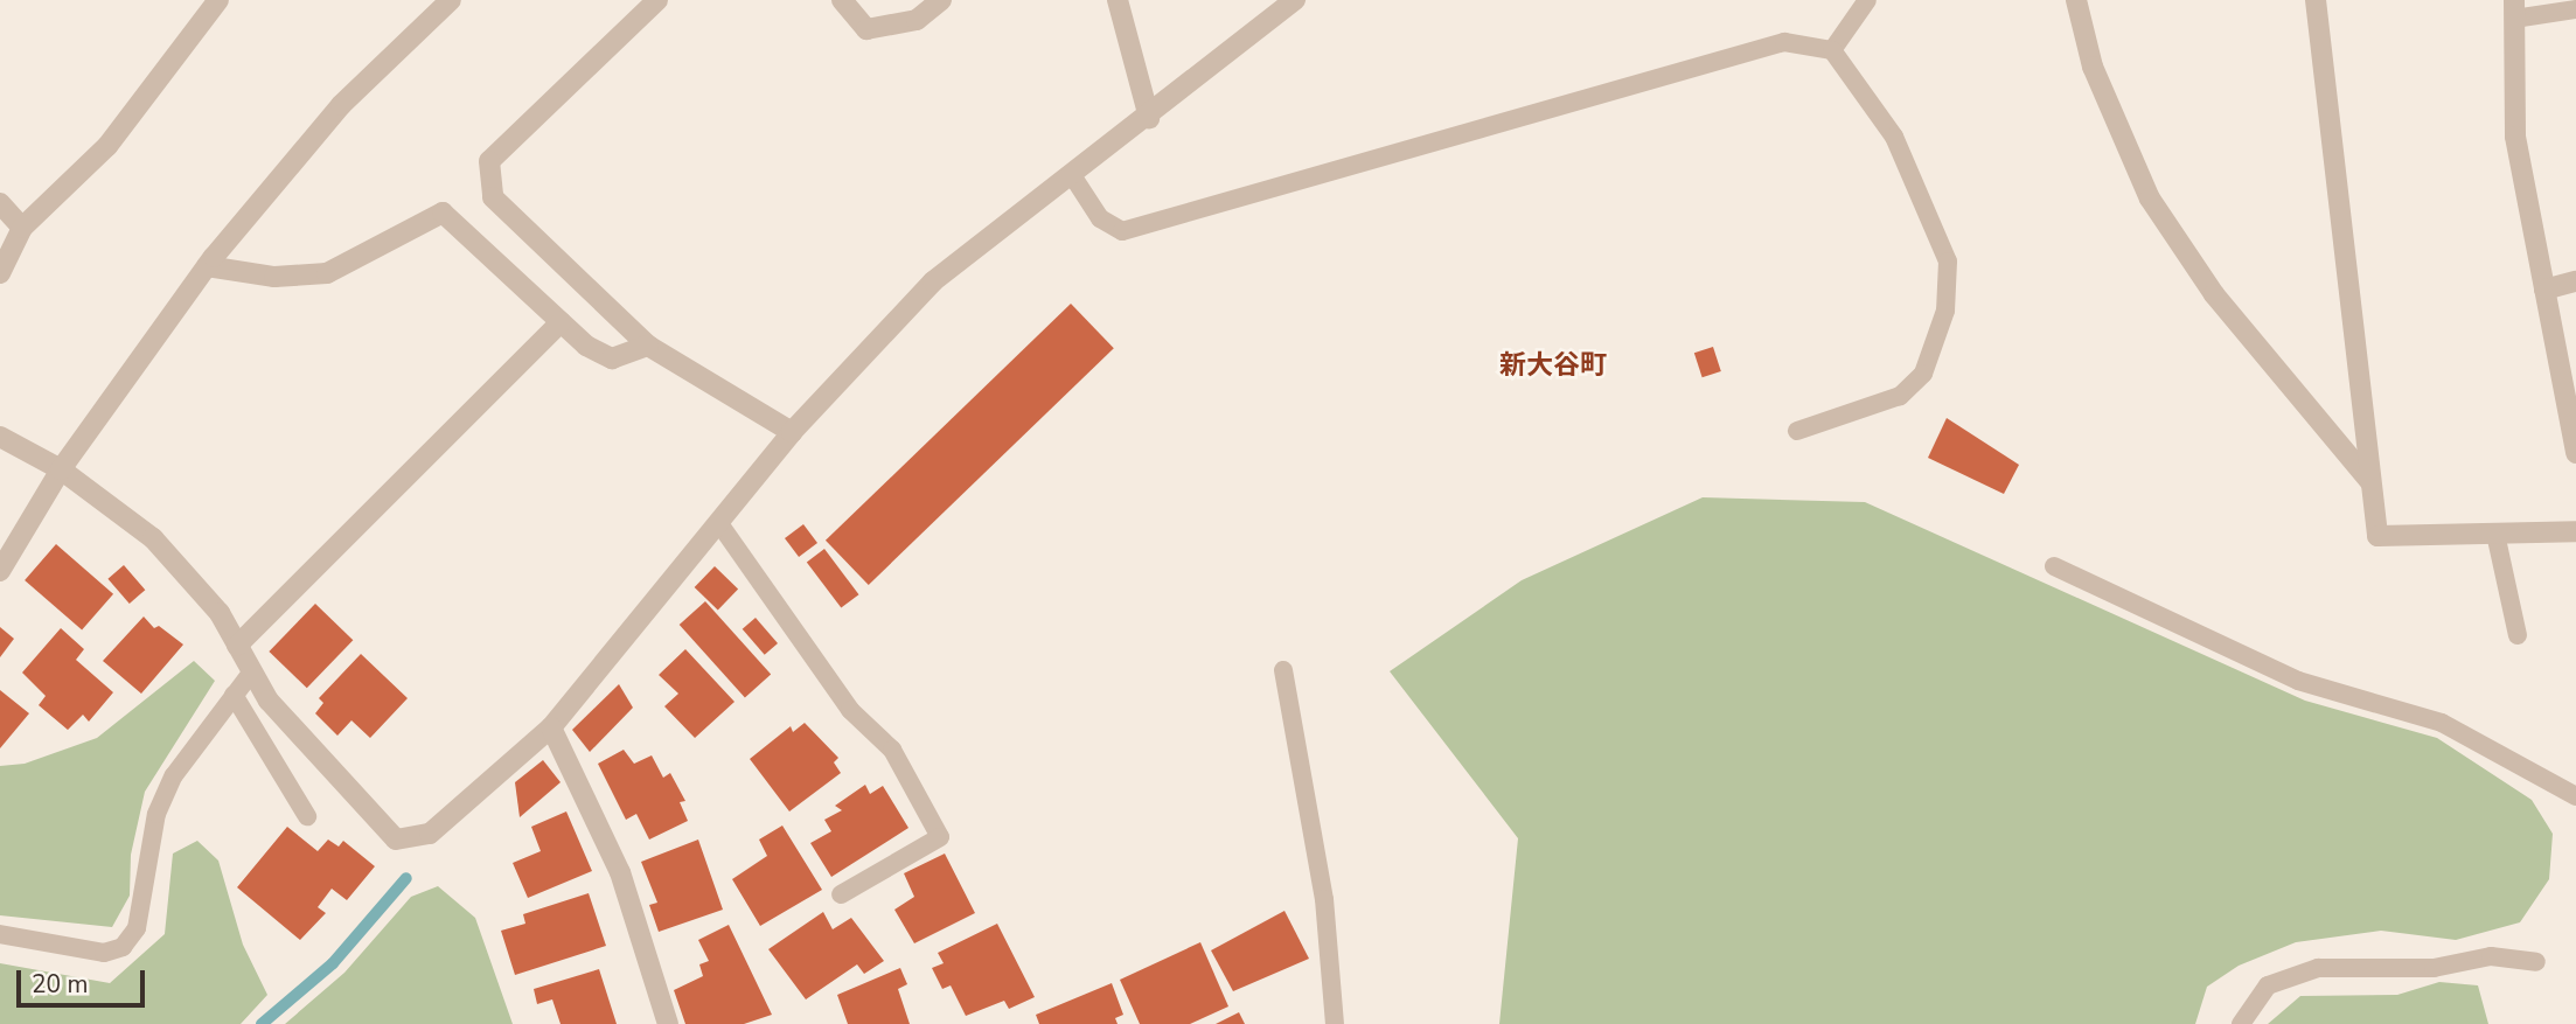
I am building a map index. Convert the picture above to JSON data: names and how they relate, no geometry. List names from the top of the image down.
{
  "districts": ["新大谷町"],
  "scale_bar": "20 m"
}
